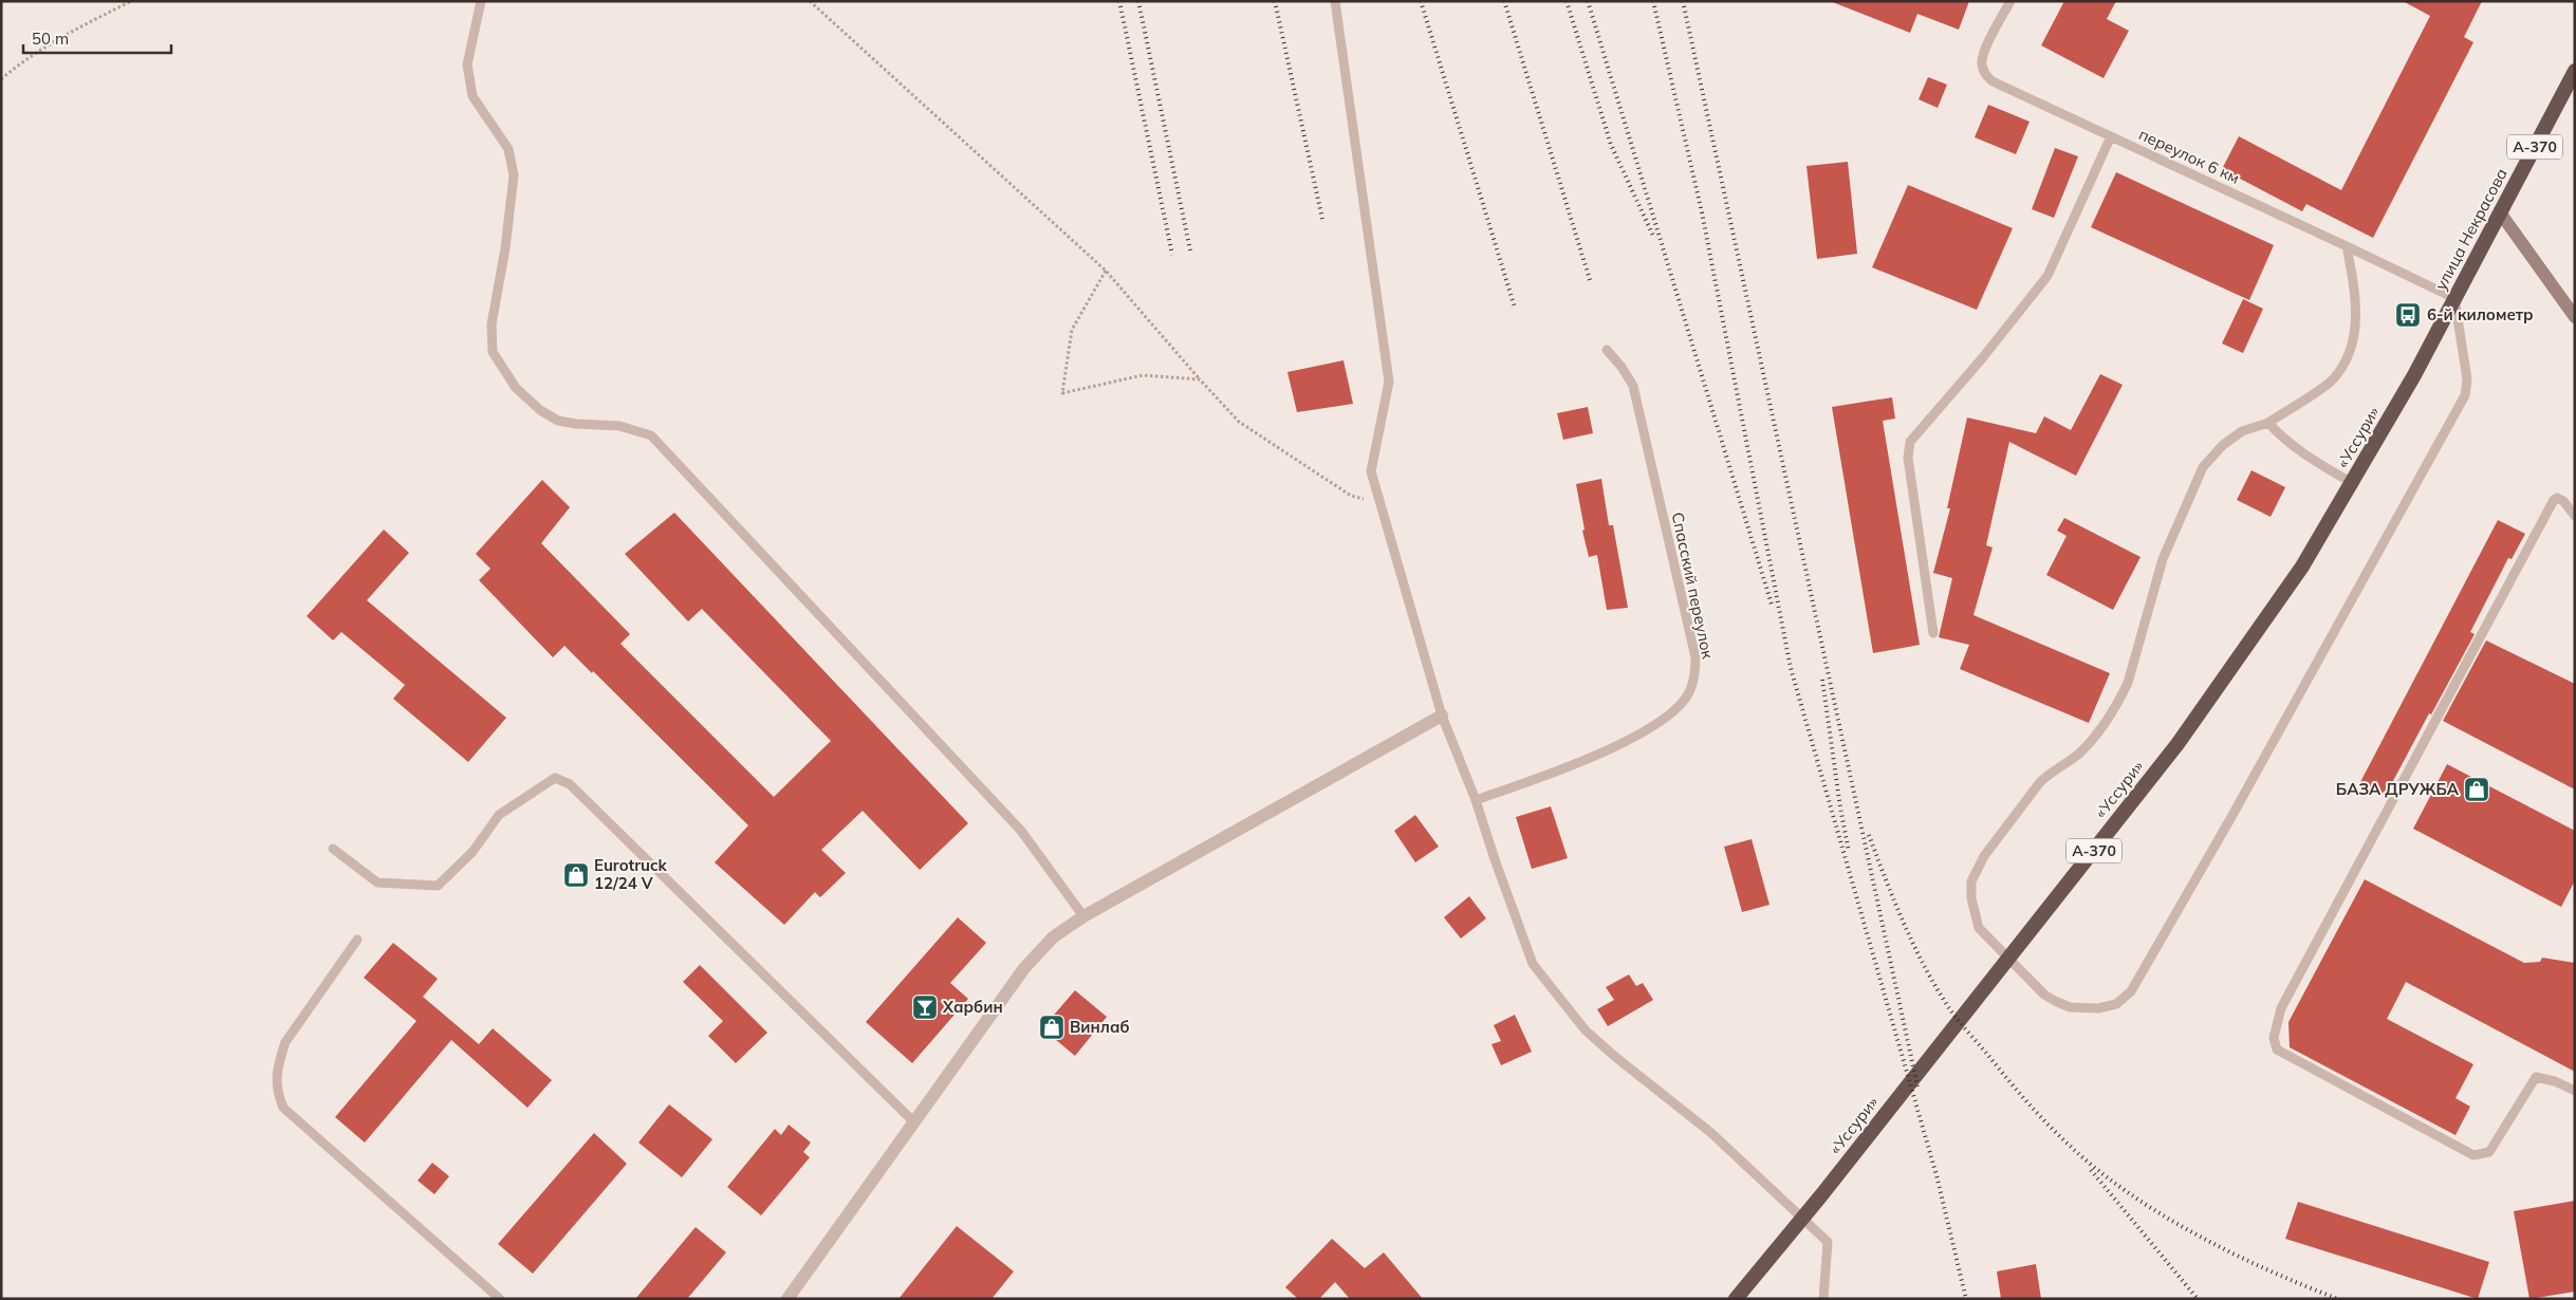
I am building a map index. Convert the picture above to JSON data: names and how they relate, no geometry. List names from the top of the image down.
{
  "streets": {
    "highway": ["А-370", "улица Некрасова", "«Уссури»"],
    "lane": ["переулок 6 км", "Спасский переулок"]
  },
  "crossings": [
    ["переулок 6 км", "улица Некрасова"],
    ["улица Некрасова", "«Уссури»"]
  ],
  "places": {
    "bus stop": ["6-й километр"],
    "shop": ["БАЗА ДРУЖБА", "Eurotruck 12/24 V", "Винлаб"],
    "bar": ["Харбин"]
  },
  "scale_bar": "50 m"
}
